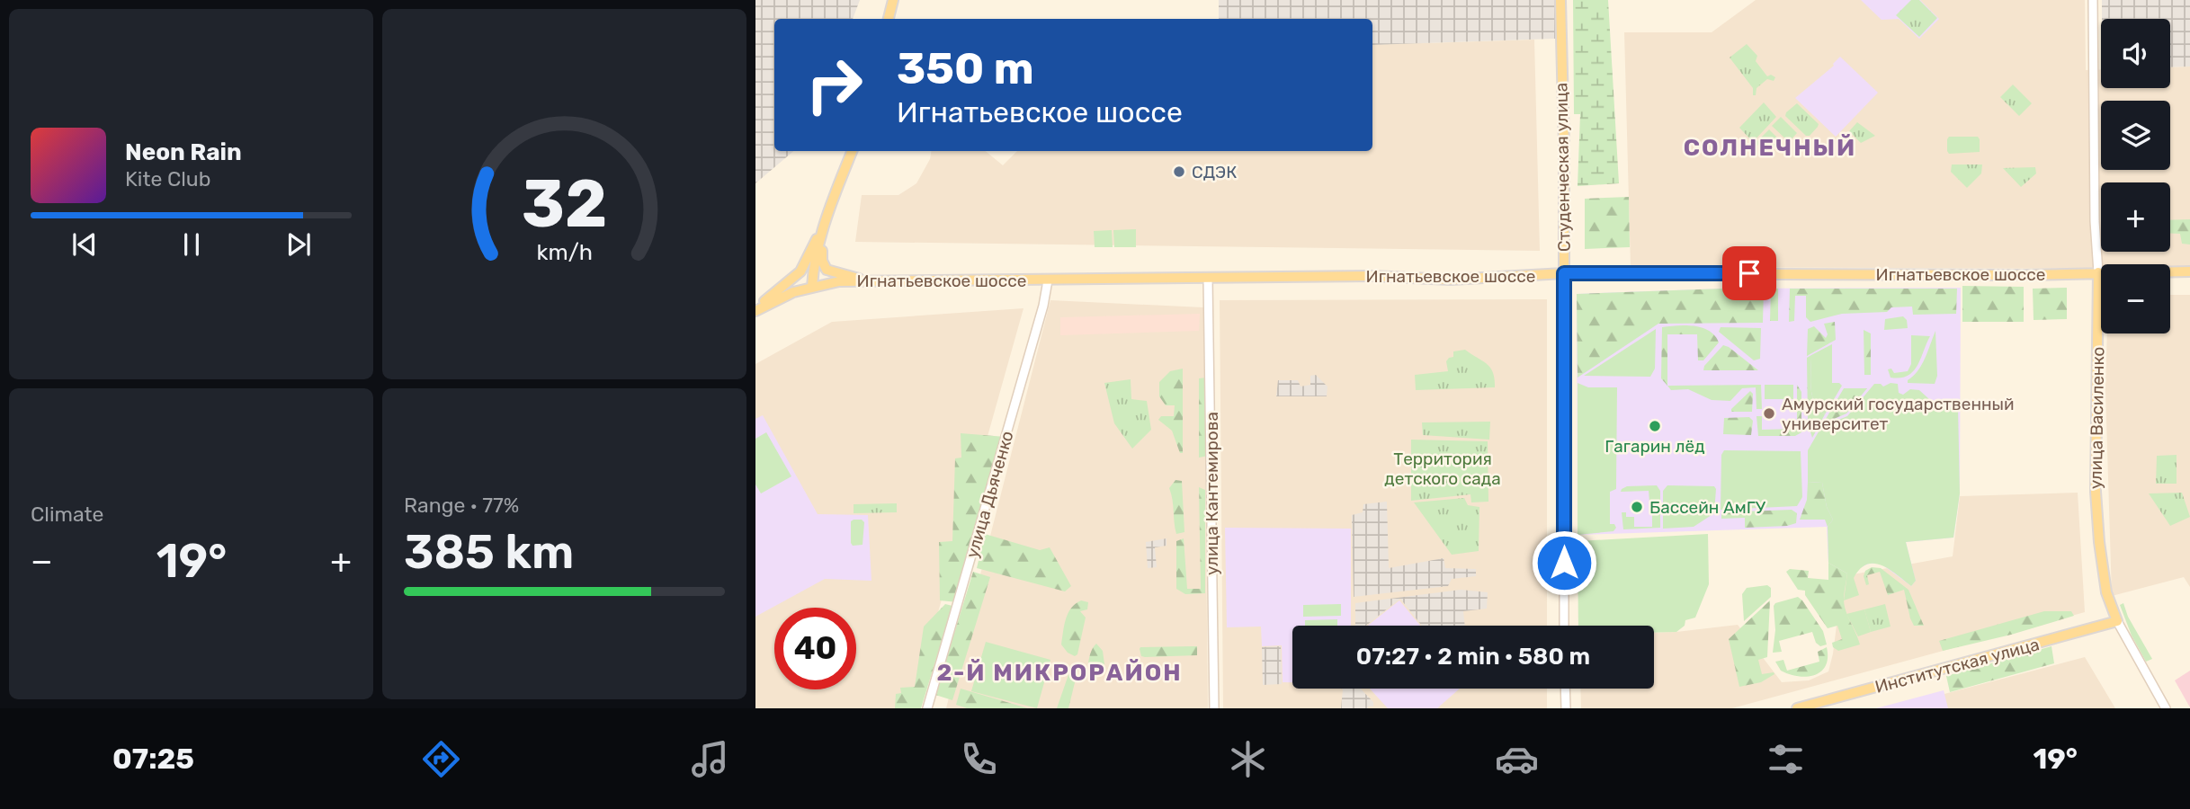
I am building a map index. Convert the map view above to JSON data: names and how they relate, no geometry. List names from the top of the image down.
{
  "streets": {
    "main road": [
      "Студенческая улица",
      "Игнатьевское шоссе",
      "улица Василенко",
      "Институтская улица"
    ],
    "street": ["улица Кантемирова", "улица Дьяченко"]
  },
  "crossings": [
    ["Студенческая улица", "Игнатьевское шоссе"],
    ["Игнатьевское шоссе", "улица Василенко"],
    ["Игнатьевское шоссе", "улица Кантемирова"],
    ["Игнатьевское шоссе", "улица Дьяченко"],
    ["улица Василенко", "Институтская улица"]
  ],
  "districts": ["СОЛНЕЧНЫЙ", "2-Й МИКРОРАЙОН"],
  "parks": ["Территория детского сада"],
  "places": [
    "СДЭК",
    "Амурский государственный университет",
    "Гагарин лёд",
    "Бассейн АмГУ"
  ],
  "page": {
    "map_buttons": ["+", "−"],
    "turn": ["350 m", "Игнатьевское шоссе"],
    "song": ["Neon Rain", "Kite Club"],
    "tile": [
      "Climate",
      ["Range · 77%", "385 km"]
    ],
    "heat": ["−", "19°", "+"],
    "limit": "40",
    "trip": "07:27 · 2 min · 580 m",
    "tabs": ["07:25", "19°"],
    "gauge": ["32", "km/h"]
  }
}
